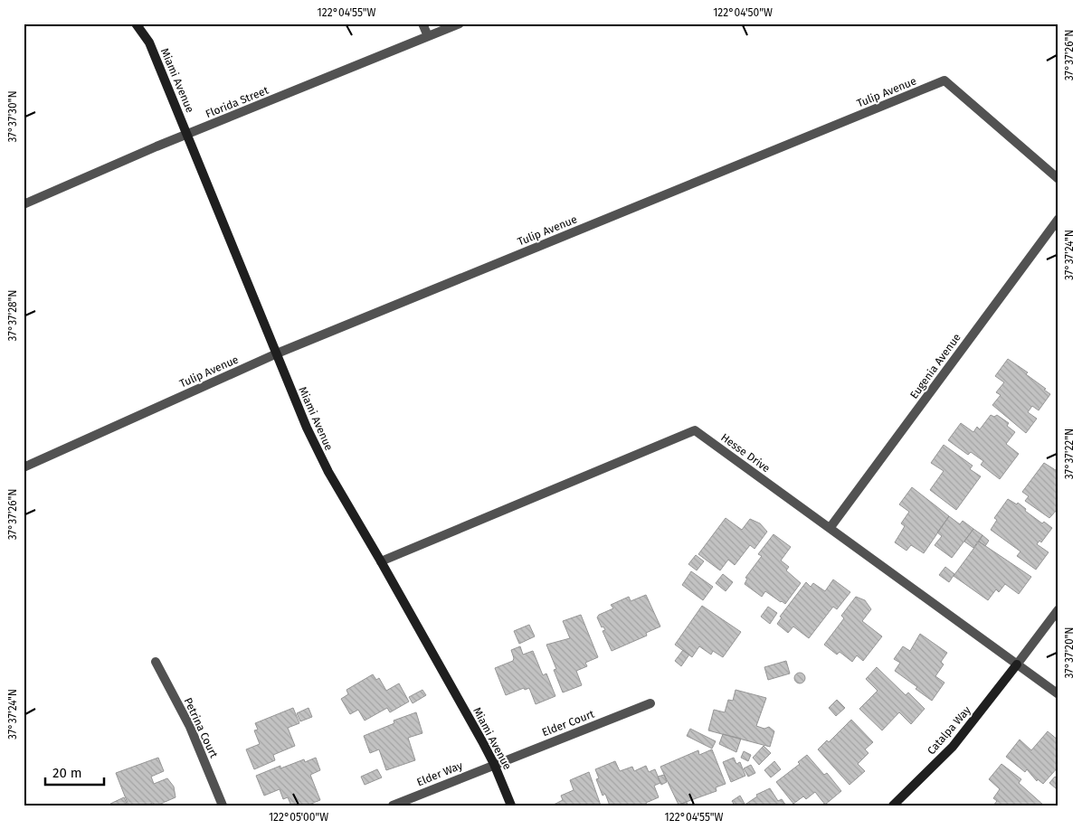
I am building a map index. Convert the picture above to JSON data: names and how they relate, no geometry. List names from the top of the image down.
{
  "streets": {
    "street": [
      "Miami Avenue",
      "Tulip Avenue",
      "Florida Street",
      "Eugenia Avenue",
      "Hesse Drive",
      "Elder Court",
      "Petrina Court",
      "Catalpa Way",
      "Elder Way"
    ]
  },
  "crossings": [
    ["Miami Avenue", "Tulip Avenue"],
    ["Miami Avenue", "Florida Street"],
    ["Miami Avenue", "Hesse Drive"],
    ["Miami Avenue", "Elder Court"],
    ["Miami Avenue", "Elder Way"],
    ["Eugenia Avenue", "Hesse Drive"],
    ["Hesse Drive", "Catalpa Way"],
    ["Elder Court", "Elder Way"]
  ],
  "scale_bar": "20 m",
  "coordinates": [
    "122°04'55\"W",
    "122°04'50\"W",
    "37°37'26\"N",
    "37°37'30\"N",
    "37°37'24\"N",
    "37°37'28\"N",
    "37°37'22\"N",
    "37°37'20\"N",
    "122°05'00\"W"
  ]
}
